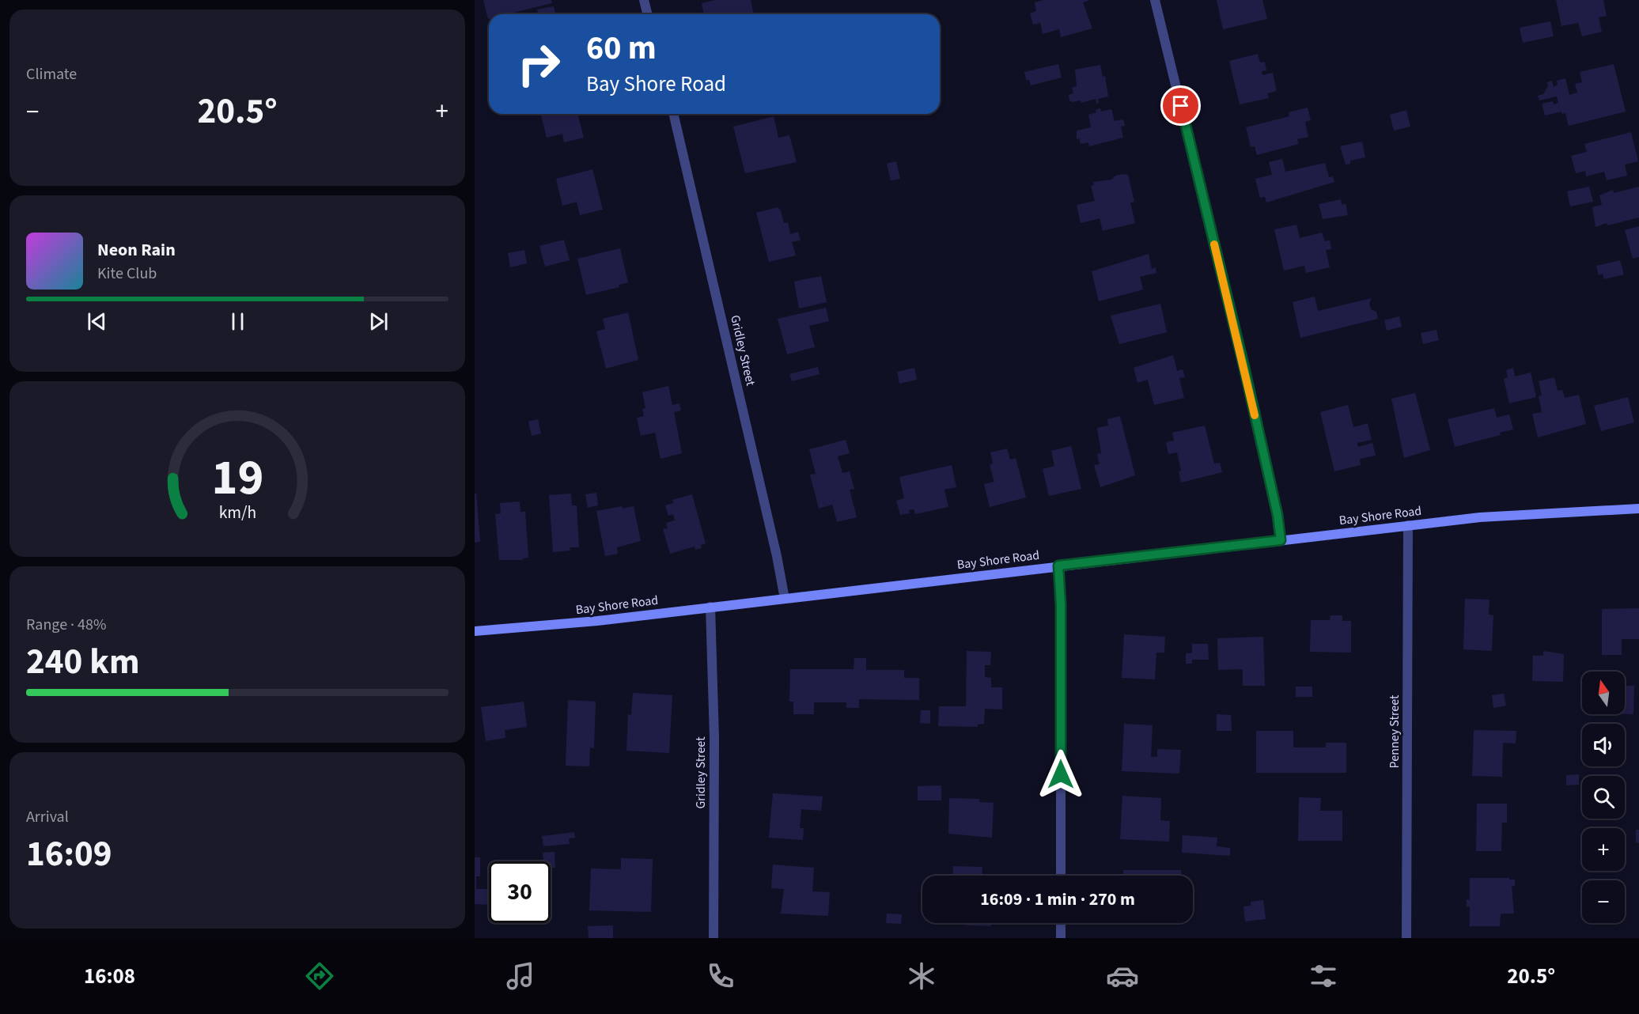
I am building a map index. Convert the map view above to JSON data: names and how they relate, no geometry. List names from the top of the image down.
{
  "streets": {
    "main road": ["Bay Shore Road"],
    "street": ["Gridley Street", "Penney Street"]
  },
  "crossings": [
    ["Gridley Street", "Bay Shore Road"],
    ["Bay Shore Road", "Penney Street"]
  ],
  "north": "top",
  "page": {
    "tile": [
      "Climate",
      ["Range · 48%", "240 km"],
      ["Arrival", "16:09"]
    ],
    "turn": ["60 m", "Bay Shore Road"],
    "heat": ["−", "20.5°", "+"],
    "song": ["Neon Rain", "Kite Club"],
    "map_buttons": ["+", "−"],
    "limit": "30",
    "trip": "16:09 · 1 min · 270 m",
    "tabs": ["16:08", "20.5°"],
    "gauge": ["19", "km/h"]
  }
}
